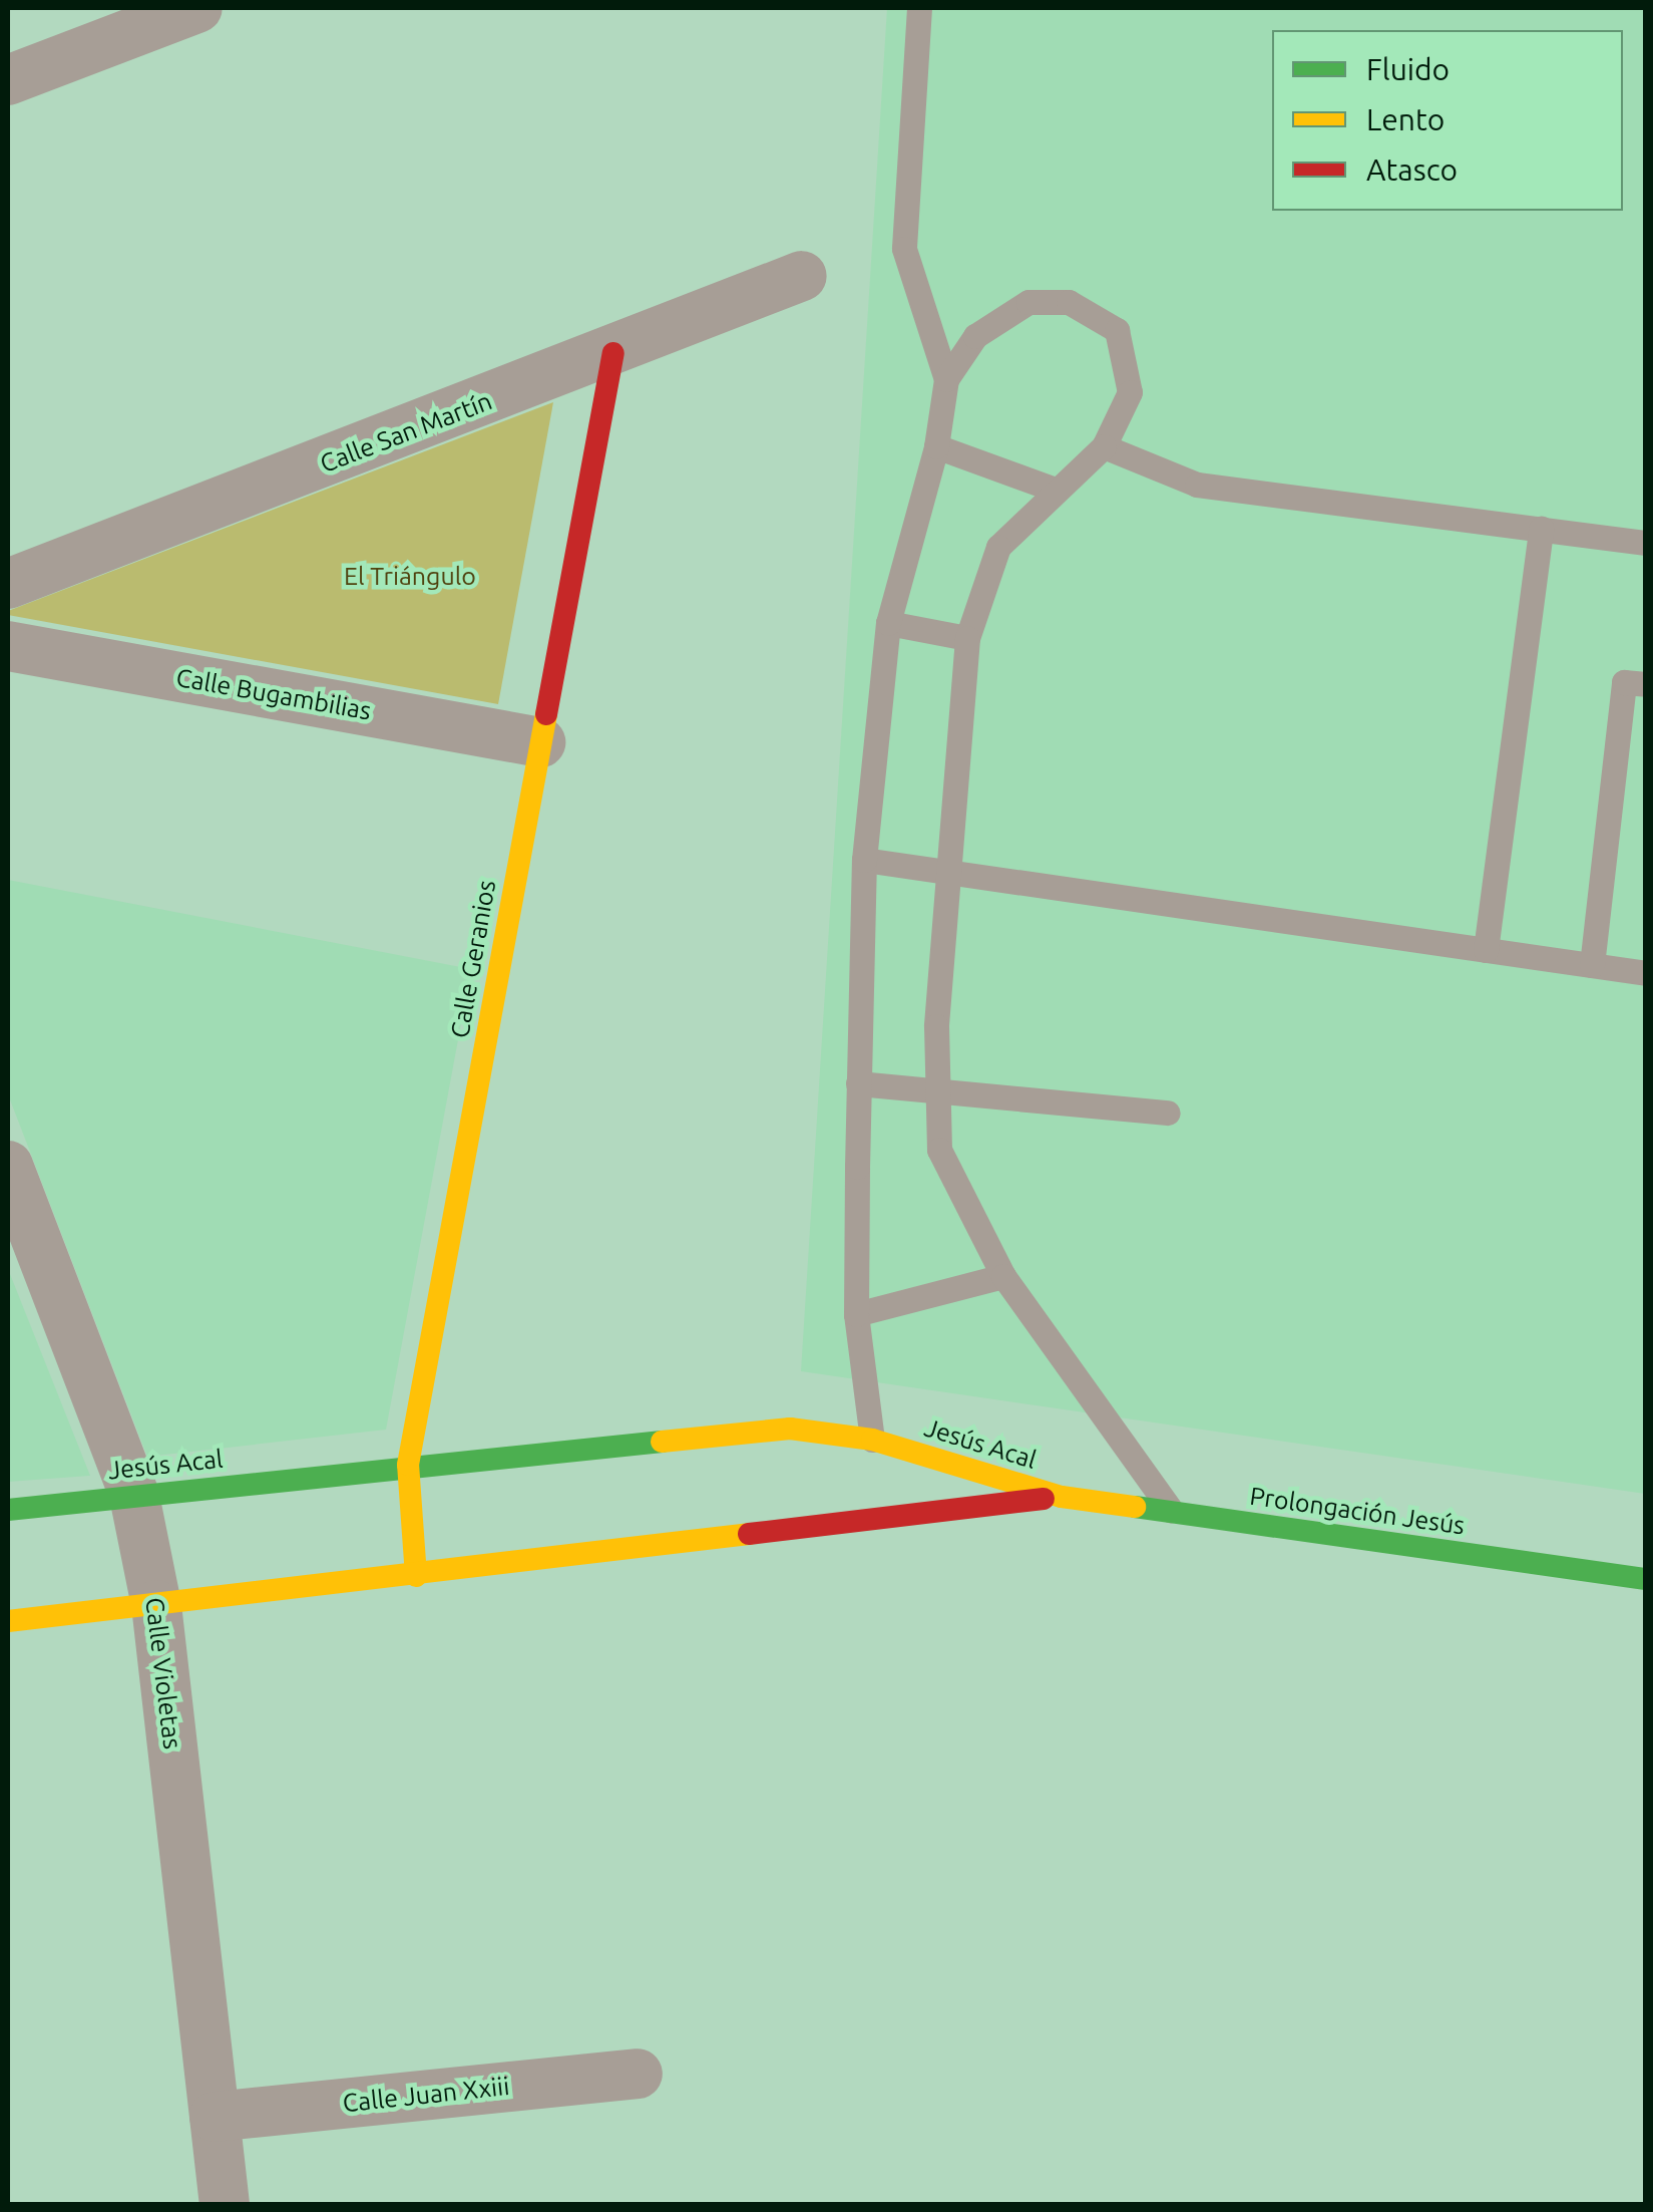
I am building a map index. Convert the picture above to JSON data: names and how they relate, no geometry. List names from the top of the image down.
{
  "streets": {
    "street": [
      "Calle San Martín",
      "Calle Bugambilias",
      "Calle Geranios",
      "Jesús Acal",
      "Prolongación Jesús",
      "Calle Violetas",
      "Calle Juan Xxiii"
    ]
  },
  "crossings": [
    ["Calle San Martín", "Calle Geranios"],
    ["Calle Bugambilias", "Calle Geranios"],
    ["Calle Geranios", "Jesús Acal"],
    ["Jesús Acal", "Prolongación Jesús"],
    ["Jesús Acal", "Calle Violetas"],
    ["Calle Violetas", "Calle Juan Xxiii"]
  ],
  "parks": ["El Triángulo"],
  "legend": ["Fluido", "Lento", "Atasco"]
}
